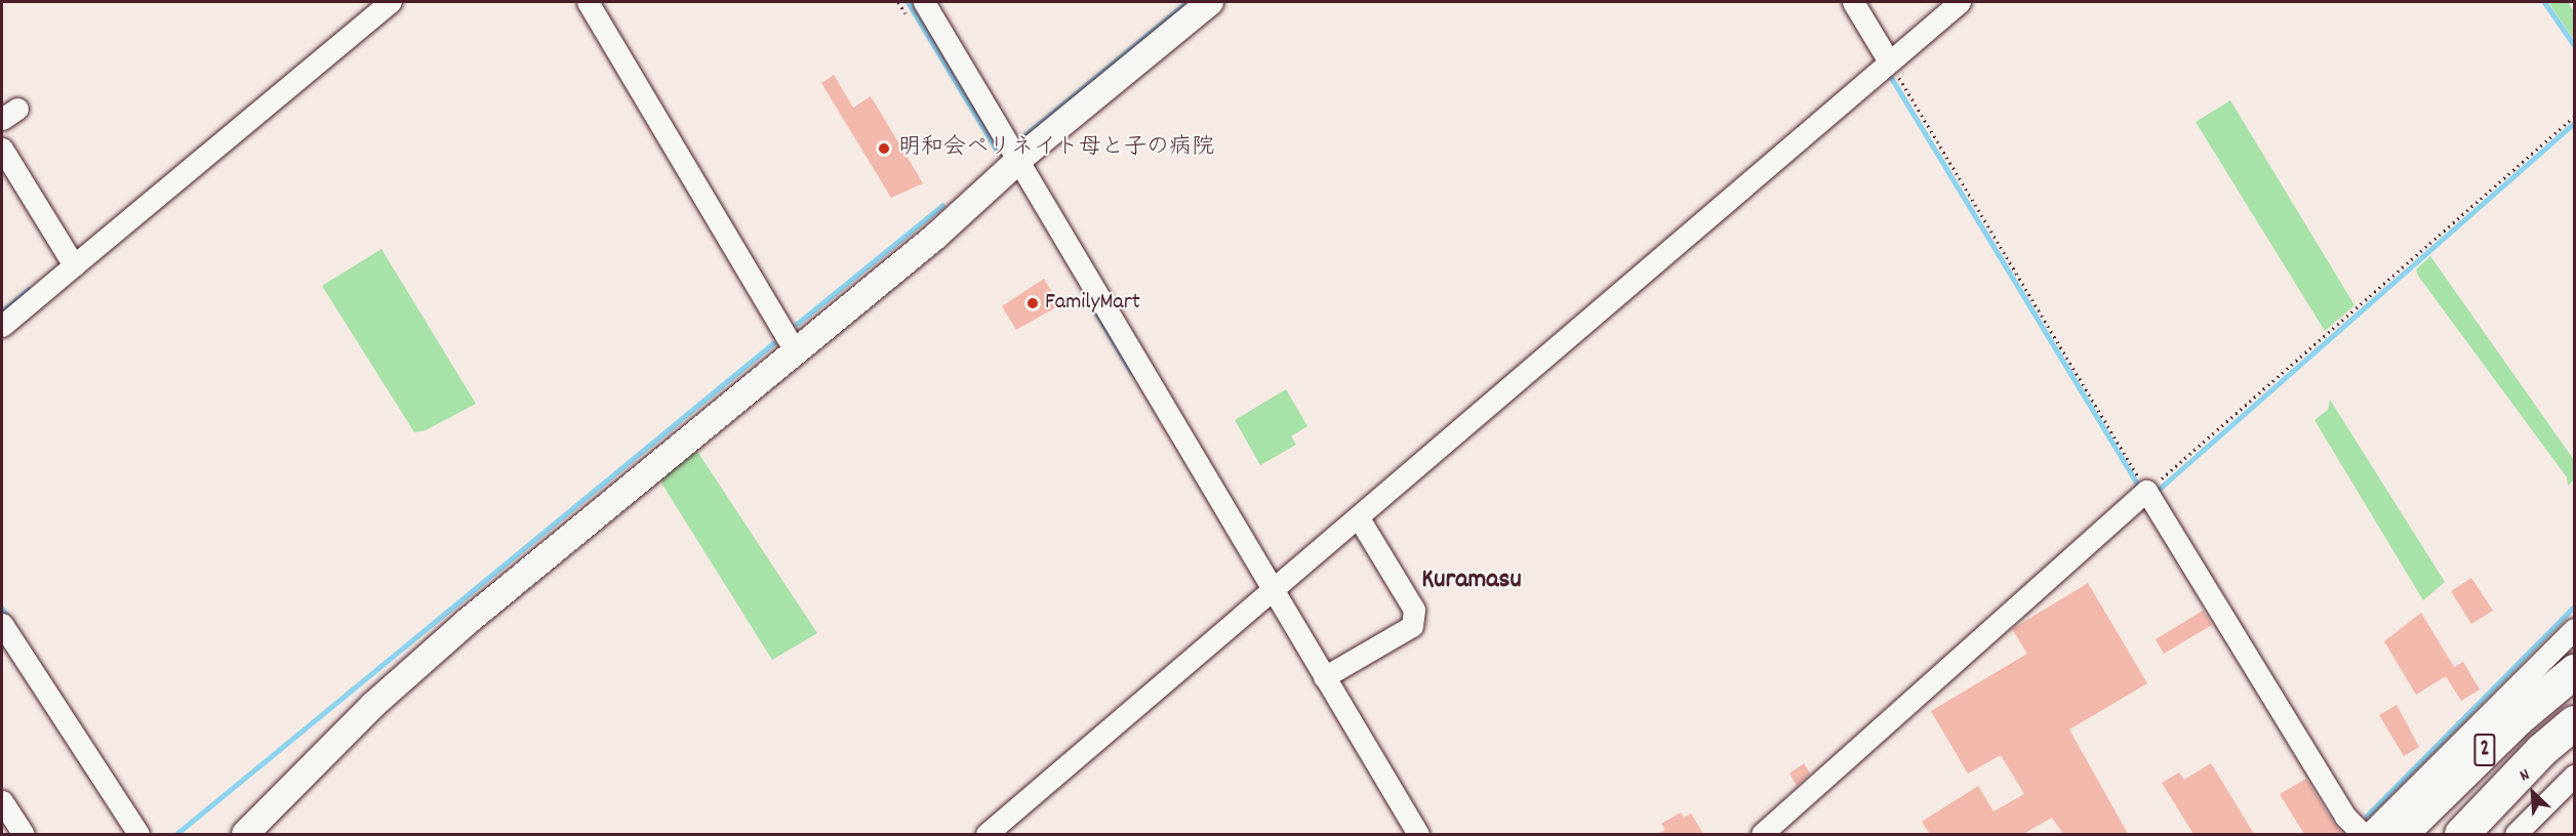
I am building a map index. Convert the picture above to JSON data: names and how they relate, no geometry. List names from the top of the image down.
{
  "streets": {
    "highway": ["2"]
  },
  "districts": ["Kuramasu"],
  "places": ["明和会ペリネイト母と子の病院", "FamilyMart"],
  "north": "top left"
}
